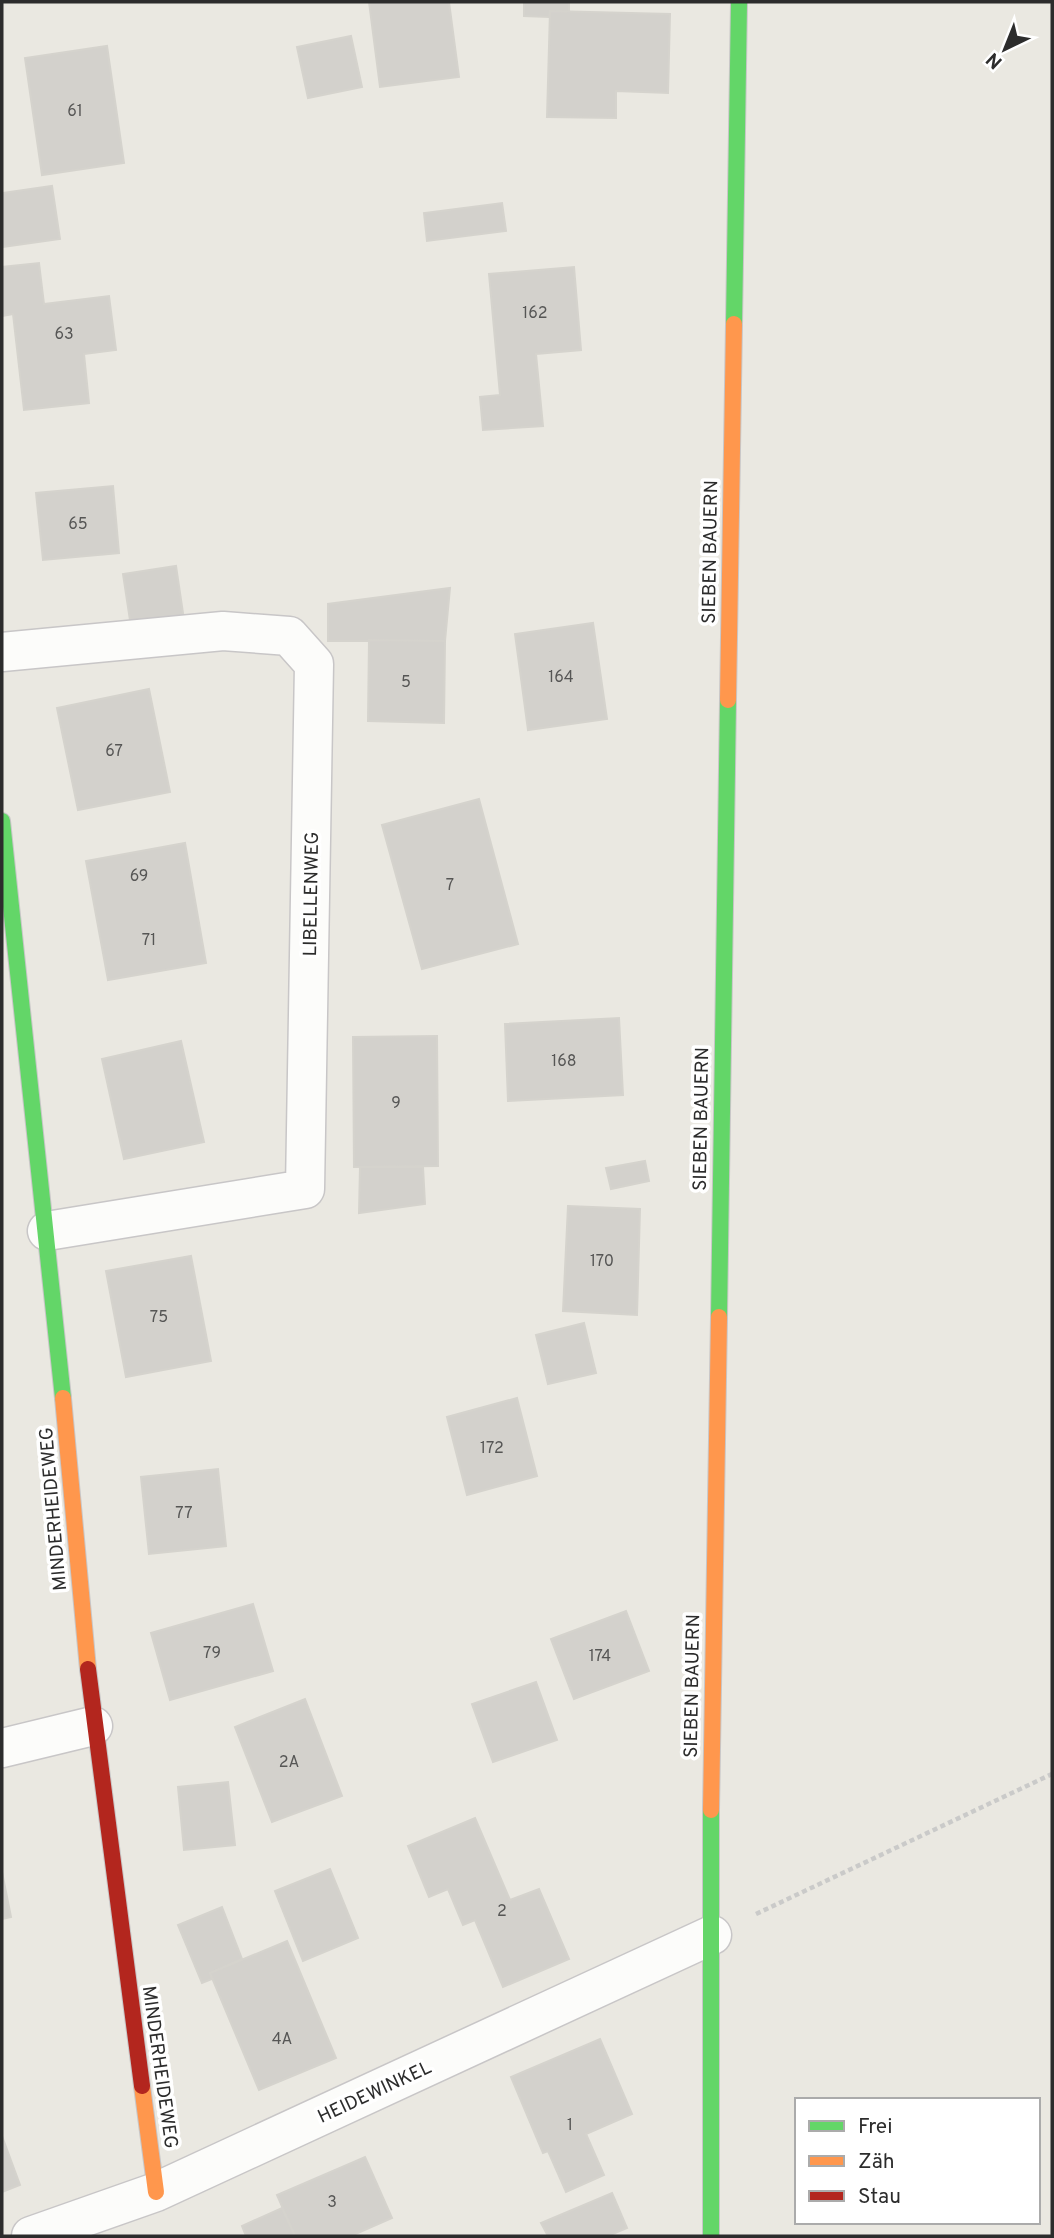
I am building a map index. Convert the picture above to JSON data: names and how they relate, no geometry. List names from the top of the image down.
{
  "streets": {
    "street": [
      "SIEBEN BAUERN",
      "LIBELLENWEG",
      "MINDERHEIDEWEG",
      "HEIDEWINKEL"
    ]
  },
  "crossings": [
    ["SIEBEN BAUERN", "HEIDEWINKEL"],
    ["LIBELLENWEG", "MINDERHEIDEWEG"],
    ["MINDERHEIDEWEG", "HEIDEWINKEL"]
  ],
  "house_numbers": [
    "61",
    "162",
    "63",
    "65",
    "164",
    "5",
    "67",
    "69",
    "7",
    "71",
    "168",
    "9",
    "170",
    "75",
    "172",
    "77",
    "79",
    "174",
    "2A",
    "2",
    "4A",
    "1",
    "3"
  ],
  "legend": ["Frei", "Zäh", "Stau"],
  "north": "bottom left"
}
